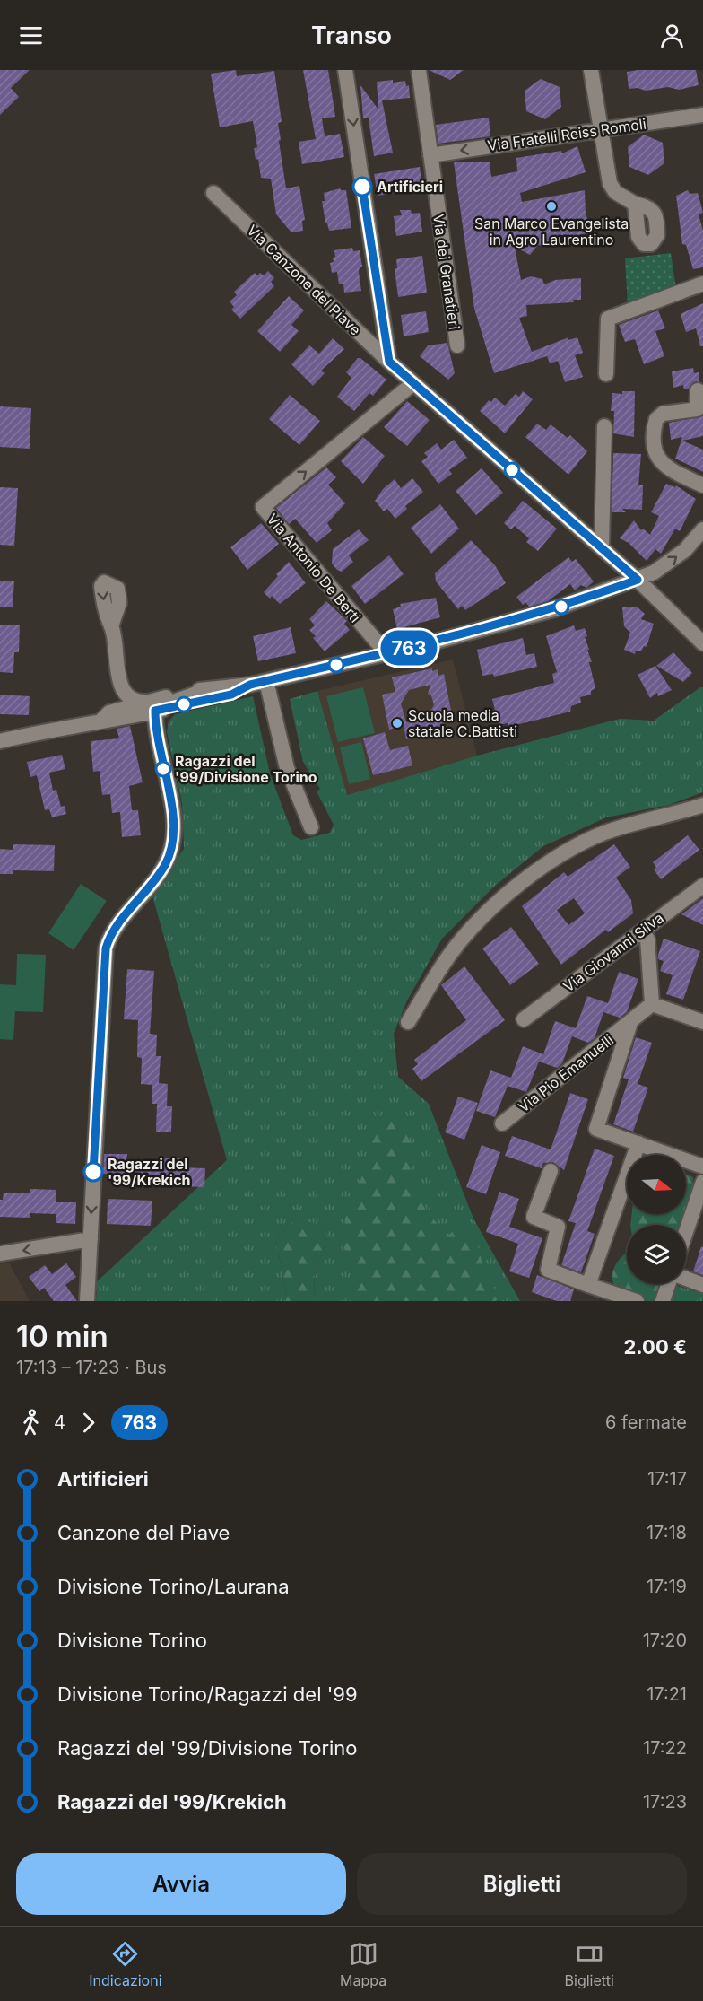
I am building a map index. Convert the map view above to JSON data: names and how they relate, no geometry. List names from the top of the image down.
{
  "streets": {
    "street": [
      "Via Fratelli Reiss Romoli",
      "Via dei Granatieri",
      "Via Canzone del Piave",
      "Via Antonio De Berti",
      "Via Giovanni Silva",
      "Via Pio Emanuelli"
    ]
  },
  "crossings": [
    ["Via Fratelli Reiss Romoli", "Via dei Granatieri"],
    ["Via Canzone del Piave", "Via Antonio De Berti"]
  ],
  "one_way": ["Via Fratelli Reiss Romoli"],
  "places": [
    "Artificieri",
    "San Marco Evangelista in Agro Laurentino",
    "Scuola media statale C.Battisti",
    "Ragazzi del '99/Divisione Torino",
    "Ragazzi del '99/Krekich"
  ],
  "lines": ["bus line 763"],
  "north": "right",
  "page": {
    "header": "Transo",
    "on_map": "763",
    "heading": ["10 min", "17:13 – 17:23 · Bus", "2.00 €"],
    "legs": ["4", "763", "6 fermate"],
    "list": [
      {
        "name": "Artificieri",
        "value": "17:17"
      },
      {
        "name": "Canzone del Piave",
        "value": "17:18"
      },
      {
        "name": "Divisione Torino/Laurana",
        "value": "17:19"
      },
      {
        "name": "Divisione Torino",
        "value": "17:20"
      },
      {
        "name": "Divisione Torino/Ragazzi del '99",
        "value": "17:21"
      },
      {
        "name": "Ragazzi del '99/Divisione Torino",
        "value": "17:22"
      },
      {
        "name": "Ragazzi del '99/Krekich",
        "value": "17:23"
      }
    ],
    "buttons": ["Avvia", "Biglietti"],
    "tabs": ["Indicazioni", "Mappa", "Biglietti"]
  }
}
